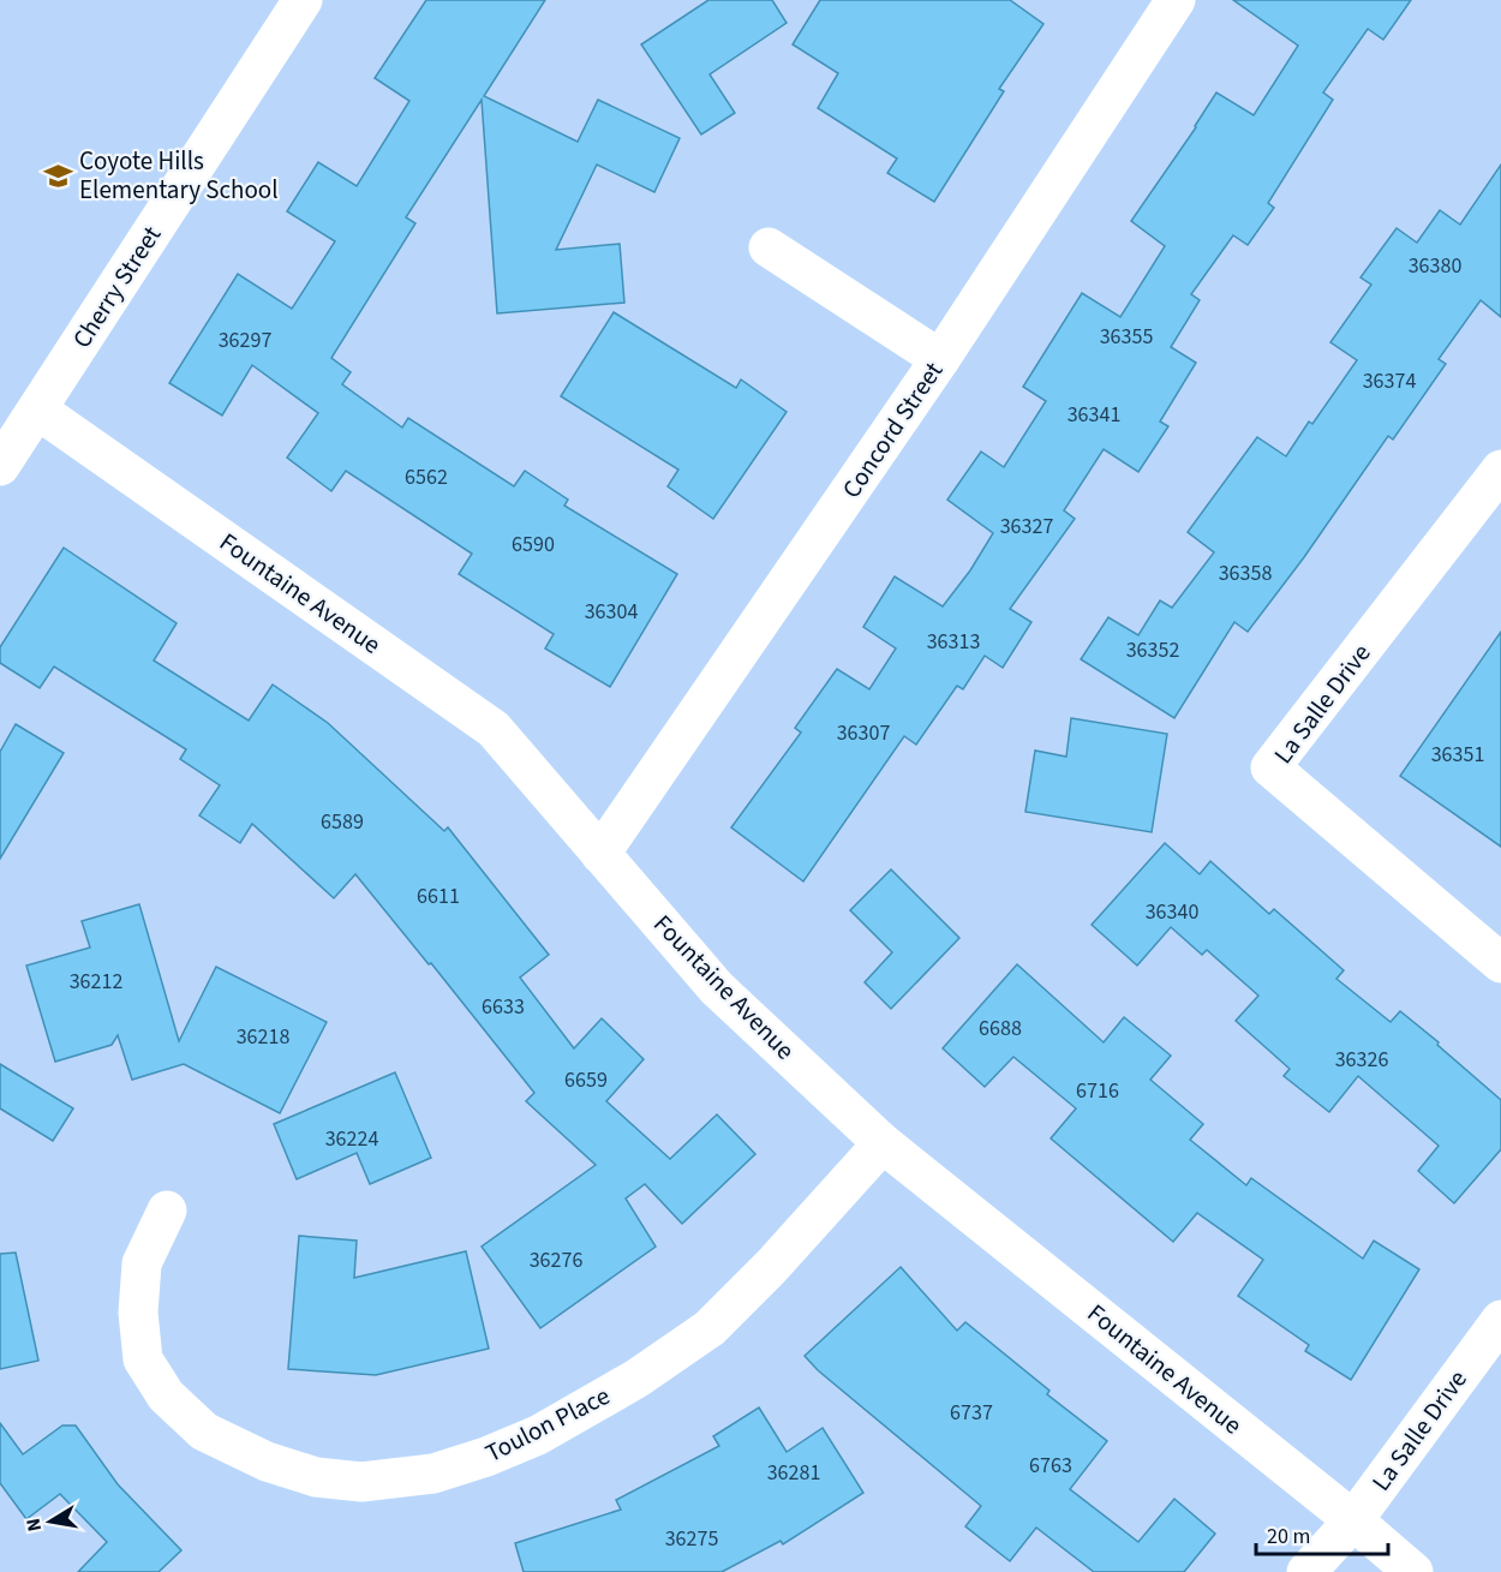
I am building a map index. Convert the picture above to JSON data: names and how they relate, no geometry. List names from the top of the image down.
{
  "streets": {
    "street": [
      "Cherry Street",
      "Concord Street",
      "Fountaine Avenue",
      "La Salle Drive",
      "Toulon Place"
    ]
  },
  "crossings": [
    ["Cherry Street", "Fountaine Avenue"],
    ["Concord Street", "Fountaine Avenue"],
    ["Fountaine Avenue", "La Salle Drive"],
    ["Fountaine Avenue", "Toulon Place"]
  ],
  "places": {
    "school or university": ["Coyote Hills Elementary School"]
  },
  "house_numbers": [
    "36380",
    "36355",
    "36297",
    "36374",
    "36341",
    "6562",
    "36327",
    "6590",
    "36358",
    "36304",
    "36313",
    "36352",
    "36307",
    "36351",
    "6589",
    "6611",
    "36340",
    "36212",
    "6633",
    "6688",
    "36218",
    "36326",
    "6659",
    "6716",
    "36224",
    "36276",
    "6737",
    "6763",
    "36281",
    "36275"
  ],
  "scale_bar": "20 m",
  "north": "left"
}
